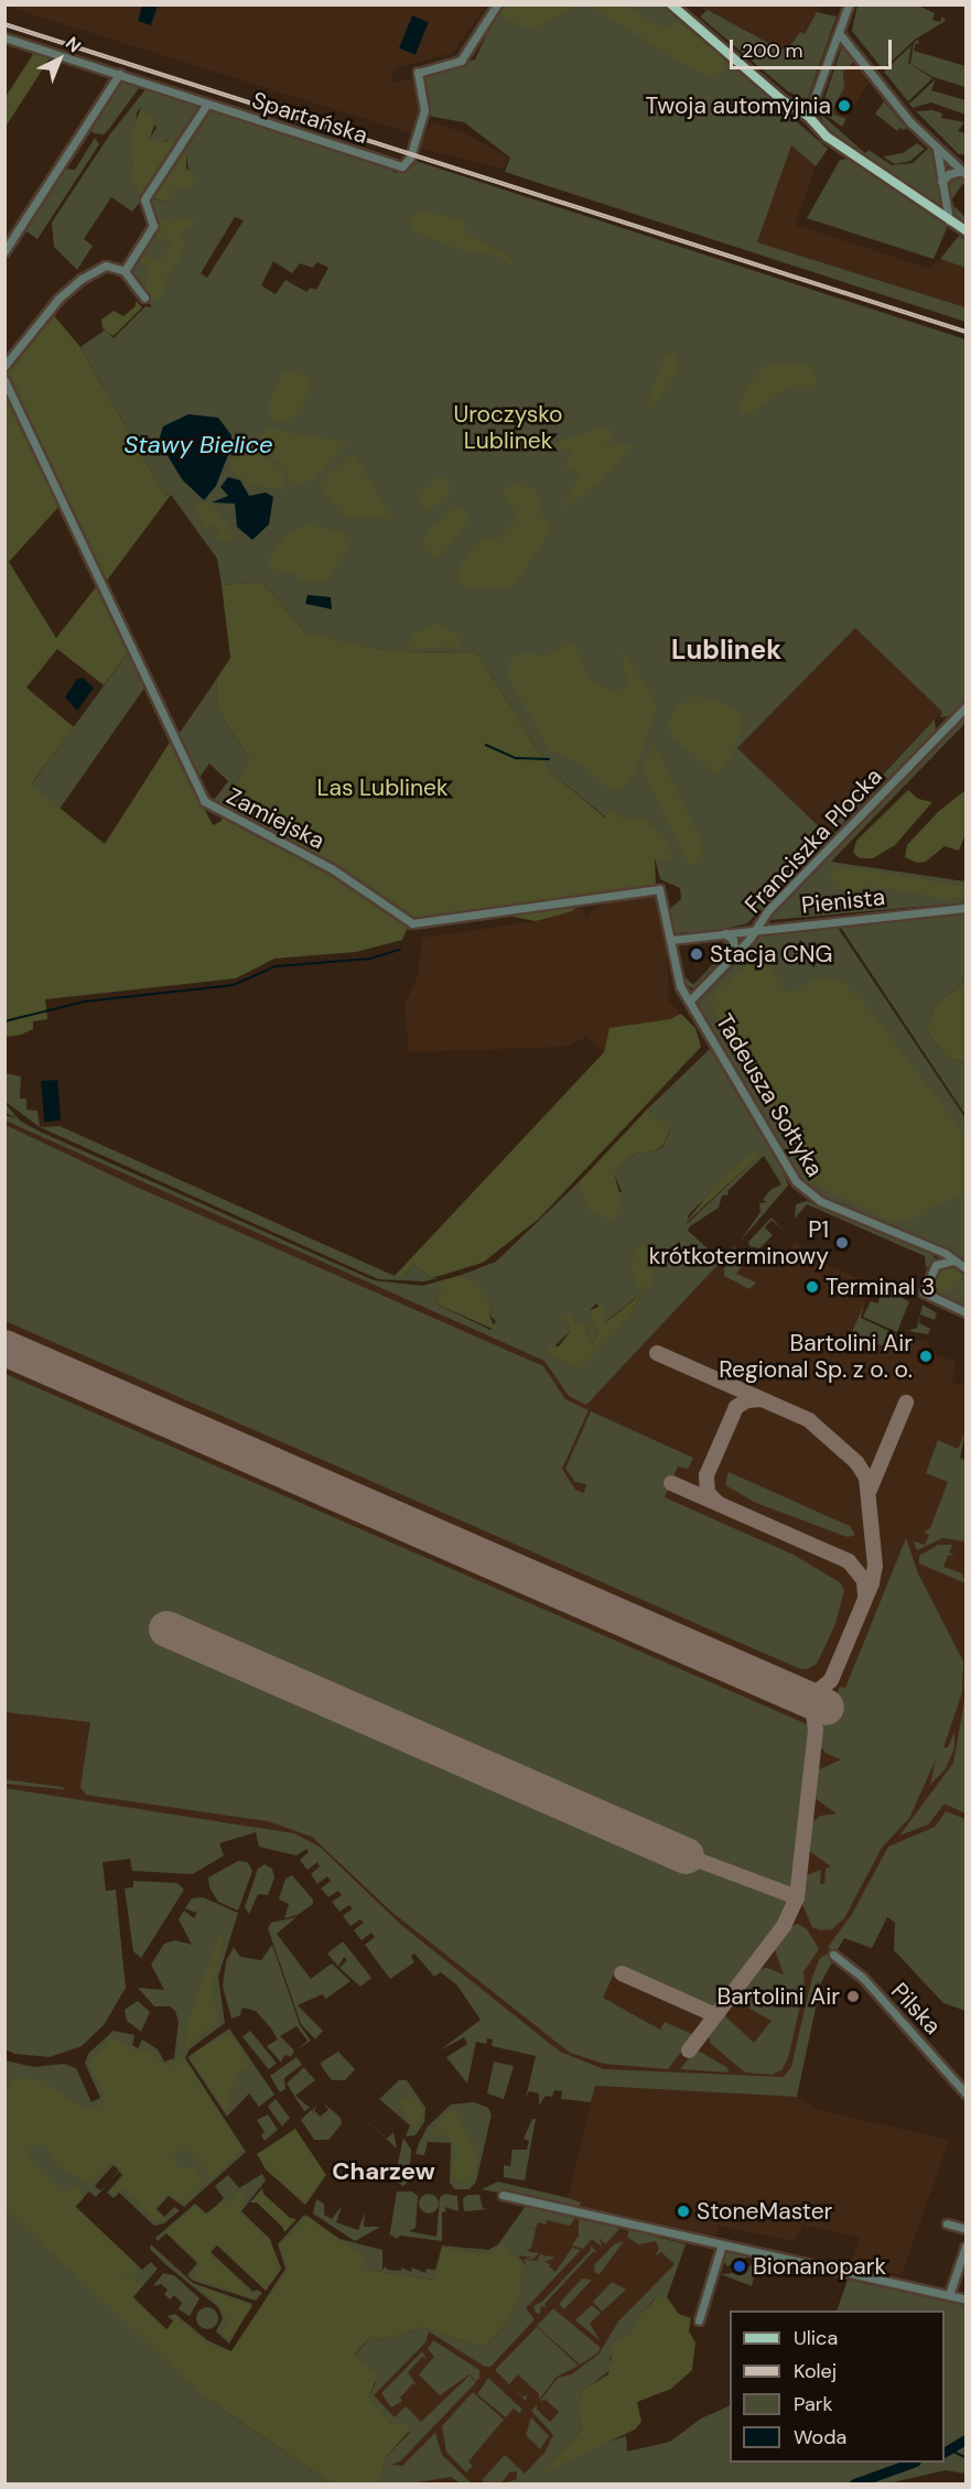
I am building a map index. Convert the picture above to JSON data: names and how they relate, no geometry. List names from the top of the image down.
{
  "streets": {
    "street": [
      "Spartańska",
      "Zamiejska",
      "Franciszka Plocka",
      "Pienista",
      "Tadeusza Sołtyka",
      "Pilska"
    ]
  },
  "crossings": [
    ["Zamiejska", "Franciszka Plocka"],
    ["Zamiejska", "Pienista"],
    ["Zamiejska", "Tadeusza Sołtyka"],
    ["Franciszka Plocka", "Pienista"],
    ["Franciszka Plocka", "Tadeusza Sołtyka"]
  ],
  "districts": ["Lublinek", "Charzew"],
  "water": ["Stawy Bielice"],
  "parks": ["Uroczysko Lublinek", "Las Lublinek"],
  "places": [
    "Twoja automyjnia",
    "Stacja CNG",
    "P1 krótkoterminowy",
    "Terminal 3",
    "Bartolini Air Regional Sp. z o. o.",
    "Bartolini Air",
    "StoneMaster",
    "Bionanopark"
  ],
  "legend": [
    "Ulica",
    "Kolej",
    "Park",
    "Woda"
  ],
  "scale_bar": "200 m",
  "north": "top right"
}
